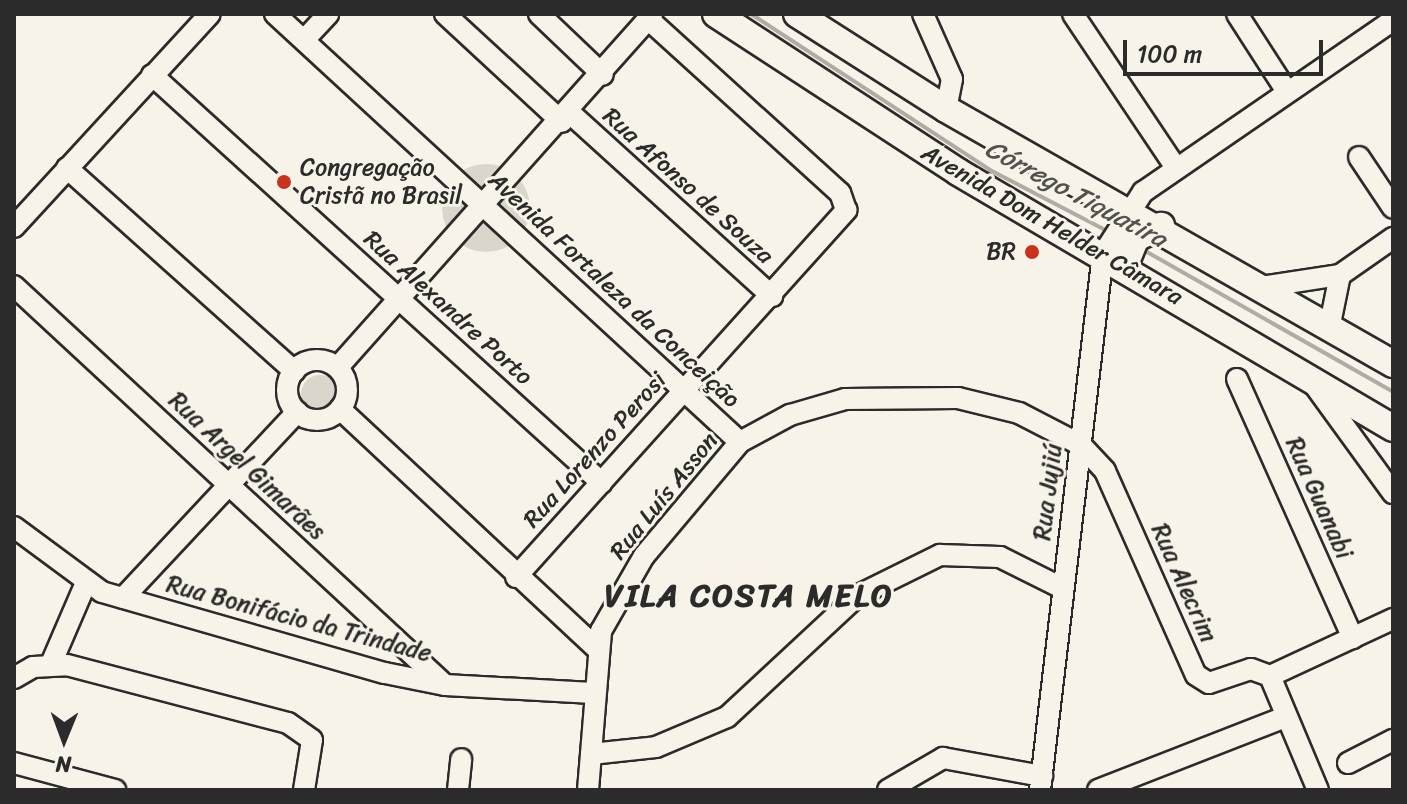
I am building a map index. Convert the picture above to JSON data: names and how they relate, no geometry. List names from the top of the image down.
{
  "streets": {
    "main road": ["Avenida Dom Helder Câmara"],
    "street": [
      "Rua Afonso de Souza",
      "Avenida Fortaleza da Conceição",
      "Rua Alexandre Porto",
      "Rua Lorenzo Perosi",
      "Rua Argel Gimarães",
      "Rua Jujiú",
      "Rua Luís Asson",
      "Rua Guanabi",
      "Rua Alecrim",
      "Rua Bonifácio da Trindade"
    ]
  },
  "crossings": [
    ["Rua Afonso de Souza", "Rua Lorenzo Perosi"],
    ["Avenida Dom Helder Câmara", "Rua Jujiú"],
    ["Avenida Fortaleza da Conceição", "Rua Lorenzo Perosi"],
    ["Avenida Fortaleza da Conceição", "Rua Luís Asson"],
    ["Rua Alexandre Porto", "Rua Lorenzo Perosi"],
    ["Rua Argel Gimarães", "Rua Bonifácio da Trindade"],
    ["Rua Jujiú", "Rua Luís Asson"],
    ["Rua Jujiú", "Rua Alecrim"],
    ["Rua Luís Asson", "Rua Alecrim"],
    ["Rua Luís Asson", "Rua Bonifácio da Trindade"]
  ],
  "districts": ["VILA COSTA MELO"],
  "water": ["Córrego Tiquatira"],
  "places": ["Congregação Cristã no Brasil", "BR"],
  "scale_bar": "100 m",
  "north": "bottom"
}
